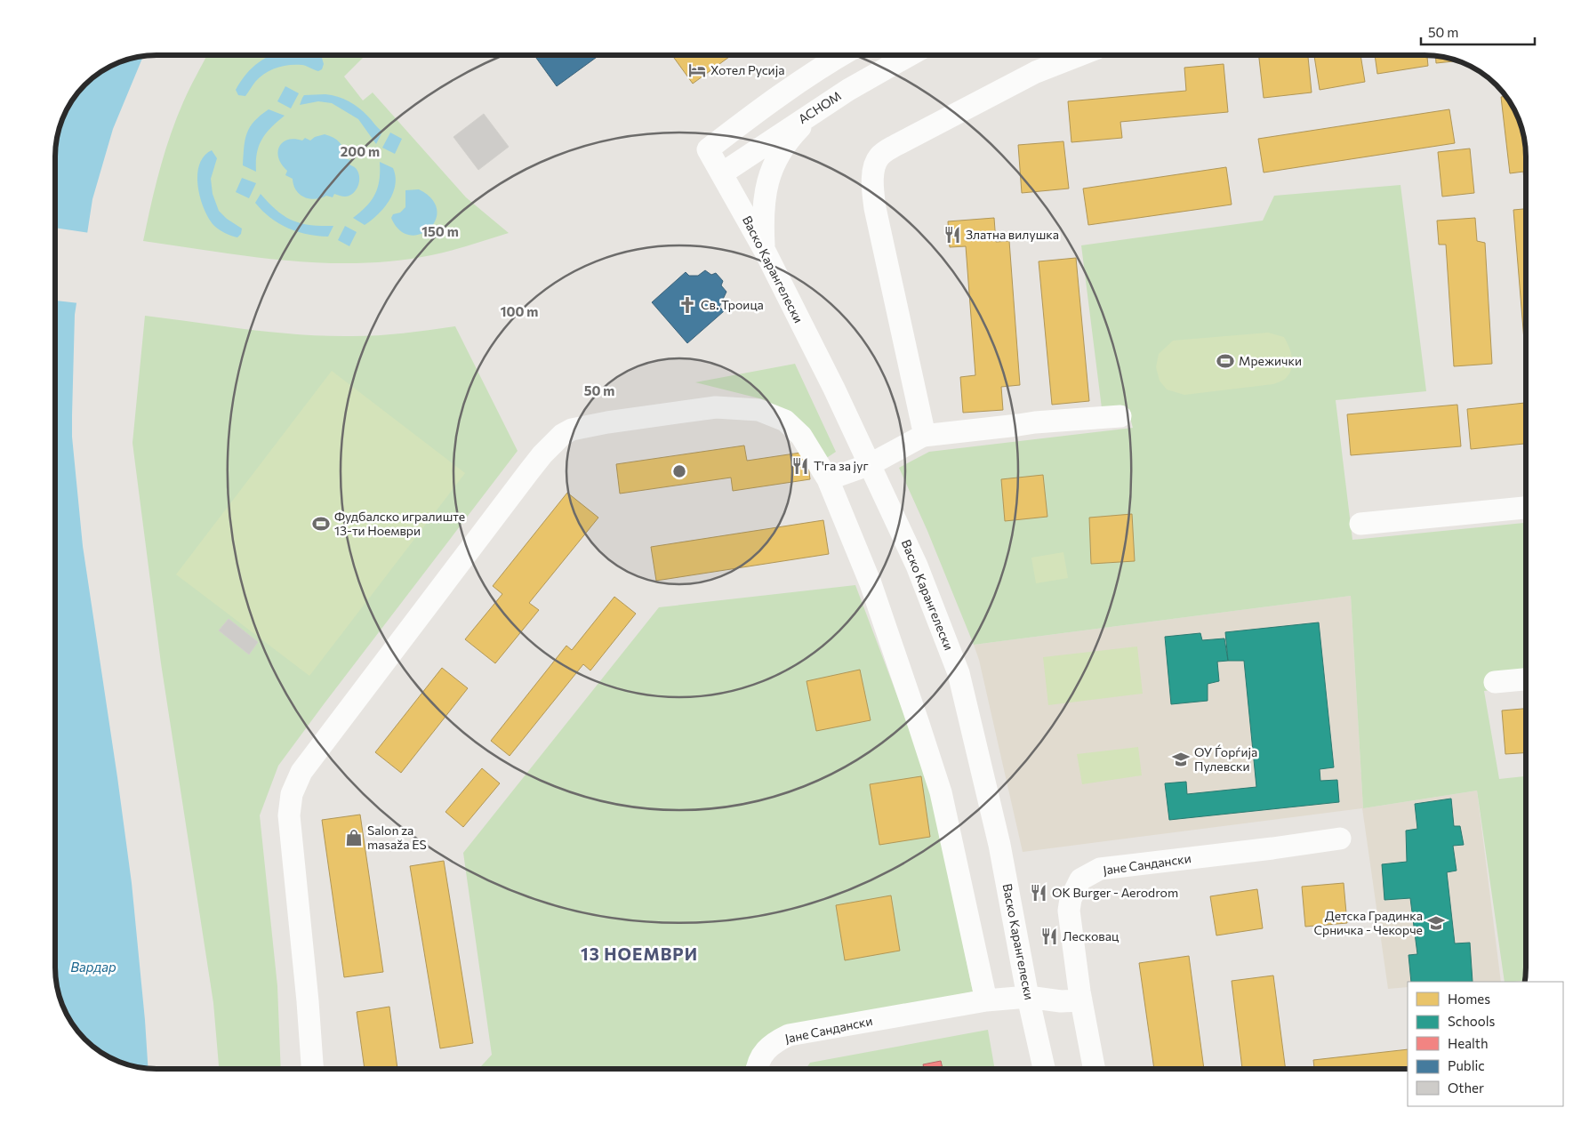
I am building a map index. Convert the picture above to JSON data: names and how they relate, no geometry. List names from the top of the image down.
{
  "streets": {
    "street": ["АСНОМ", "Васко Карангелески", "Јане Сандански"]
  },
  "crossings": [
    ["АСНОМ", "Васко Карангелески"],
    ["Васко Карангелески", "Јане Сандански"]
  ],
  "districts": ["13 НОЕМВРИ"],
  "water": ["Вардар"],
  "places": {
    "hotel": ["Хотел Русија"],
    "restaurant": [
      "Златна вилушка",
      "Т'га за југ",
      "OK Burger - Aerodrom",
      "Лесковац"
    ],
    "church": ["Св. Троица"],
    "sports": ["Мрежички", "Фудбалско игралиште 13-ти Ноември"],
    "school or university": ["ОУ Ѓорѓија Пулевски", "Детска Градинка Срничка - Чекорче"],
    "shop": ["Salon za masaža ES"]
  },
  "legend": [
    "Homes",
    "Schools",
    "Health",
    "Public",
    "Other"
  ],
  "scale_bar": "50 m",
  "rings": [
    "200 m",
    "150 m",
    "100 m",
    "50 m"
  ]
}
